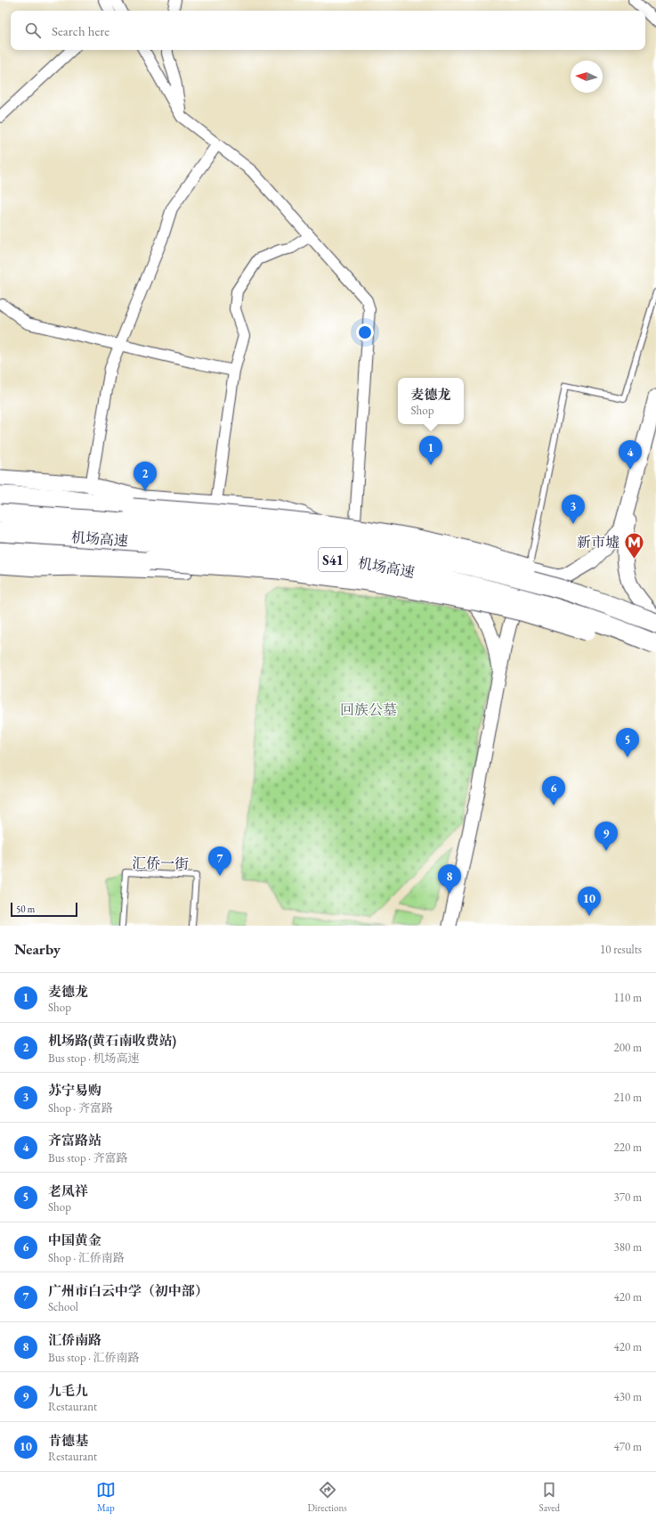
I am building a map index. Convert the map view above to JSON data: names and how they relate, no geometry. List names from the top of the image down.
{
  "streets": {
    "highway": ["机场高速", "S41"],
    "lane": ["汇侨一街"]
  },
  "parks": ["回族公墓"],
  "places": {
    "metro station": ["新市墟"]
  },
  "scale_bar": "50 m",
  "north": "left",
  "page": {
    "search": "Search here",
    "popup": ["麦德龙", "Shop"],
    "pins": [
      "1",
      "4",
      "2",
      "3",
      "5",
      "6",
      "9",
      "7",
      "8",
      "10"
    ],
    "scale": "50 m",
    "heading": ["Nearby", "10 results"],
    "list": [
      {
        "mark": "1",
        "name": "麦德龙",
        "note": "Shop",
        "value": "110 m"
      },
      {
        "mark": "2",
        "name": "机场路(黄石南收费站)",
        "note": "Bus stop · 机场高速",
        "value": "200 m"
      },
      {
        "mark": "3",
        "name": "苏宁易购",
        "note": "Shop · 齐富路",
        "value": "210 m"
      },
      {
        "mark": "4",
        "name": "齐富路站",
        "note": "Bus stop · 齐富路",
        "value": "220 m"
      },
      {
        "mark": "5",
        "name": "老凤祥",
        "note": "Shop",
        "value": "370 m"
      },
      {
        "mark": "6",
        "name": "中国黄金",
        "note": "Shop · 汇侨南路",
        "value": "380 m"
      },
      {
        "mark": "7",
        "name": "广州市白云中学（初中部）",
        "note": "School",
        "value": "420 m"
      },
      {
        "mark": "8",
        "name": "汇侨南路",
        "note": "Bus stop · 汇侨南路",
        "value": "420 m"
      },
      {
        "mark": "9",
        "name": "九毛九",
        "note": "Restaurant",
        "value": "430 m"
      },
      {
        "mark": "10",
        "name": "肯德基",
        "note": "Restaurant",
        "value": "470 m"
      }
    ],
    "nav": ["Map", "Directions", "Saved"]
  }
}
